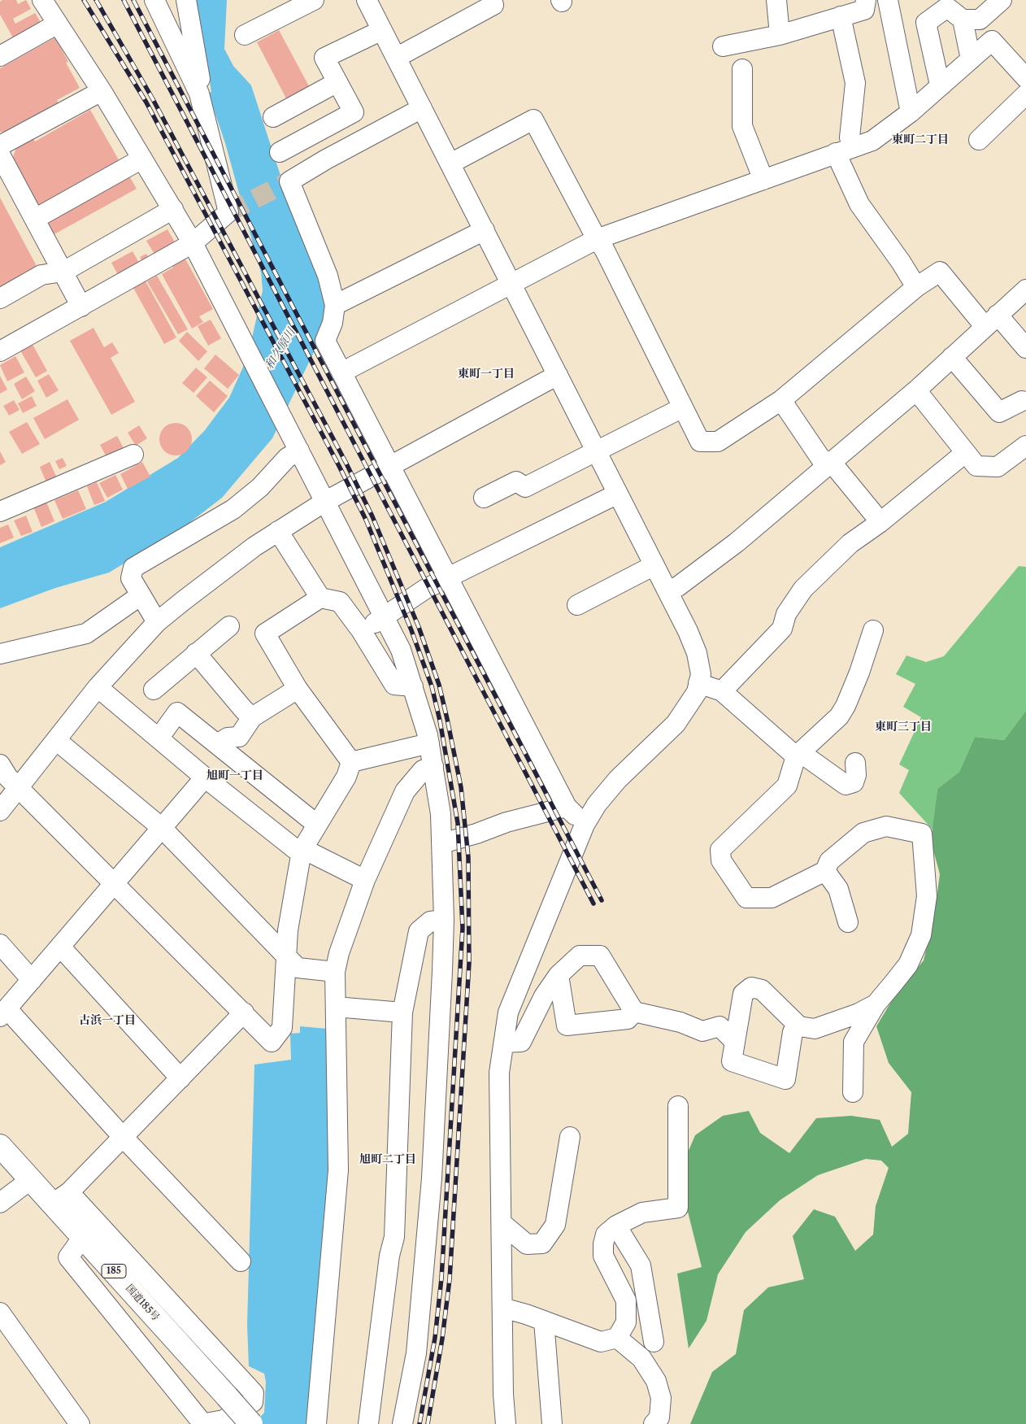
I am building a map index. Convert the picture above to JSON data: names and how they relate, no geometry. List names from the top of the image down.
{
  "streets": {
    "highway": ["185", "国道185号"]
  },
  "districts": [
    "東町二丁目",
    "東町一丁目",
    "東町三丁目",
    "旭町一丁目",
    "古浜一丁目",
    "旭町二丁目"
  ],
  "water": ["和久原川"]
}
